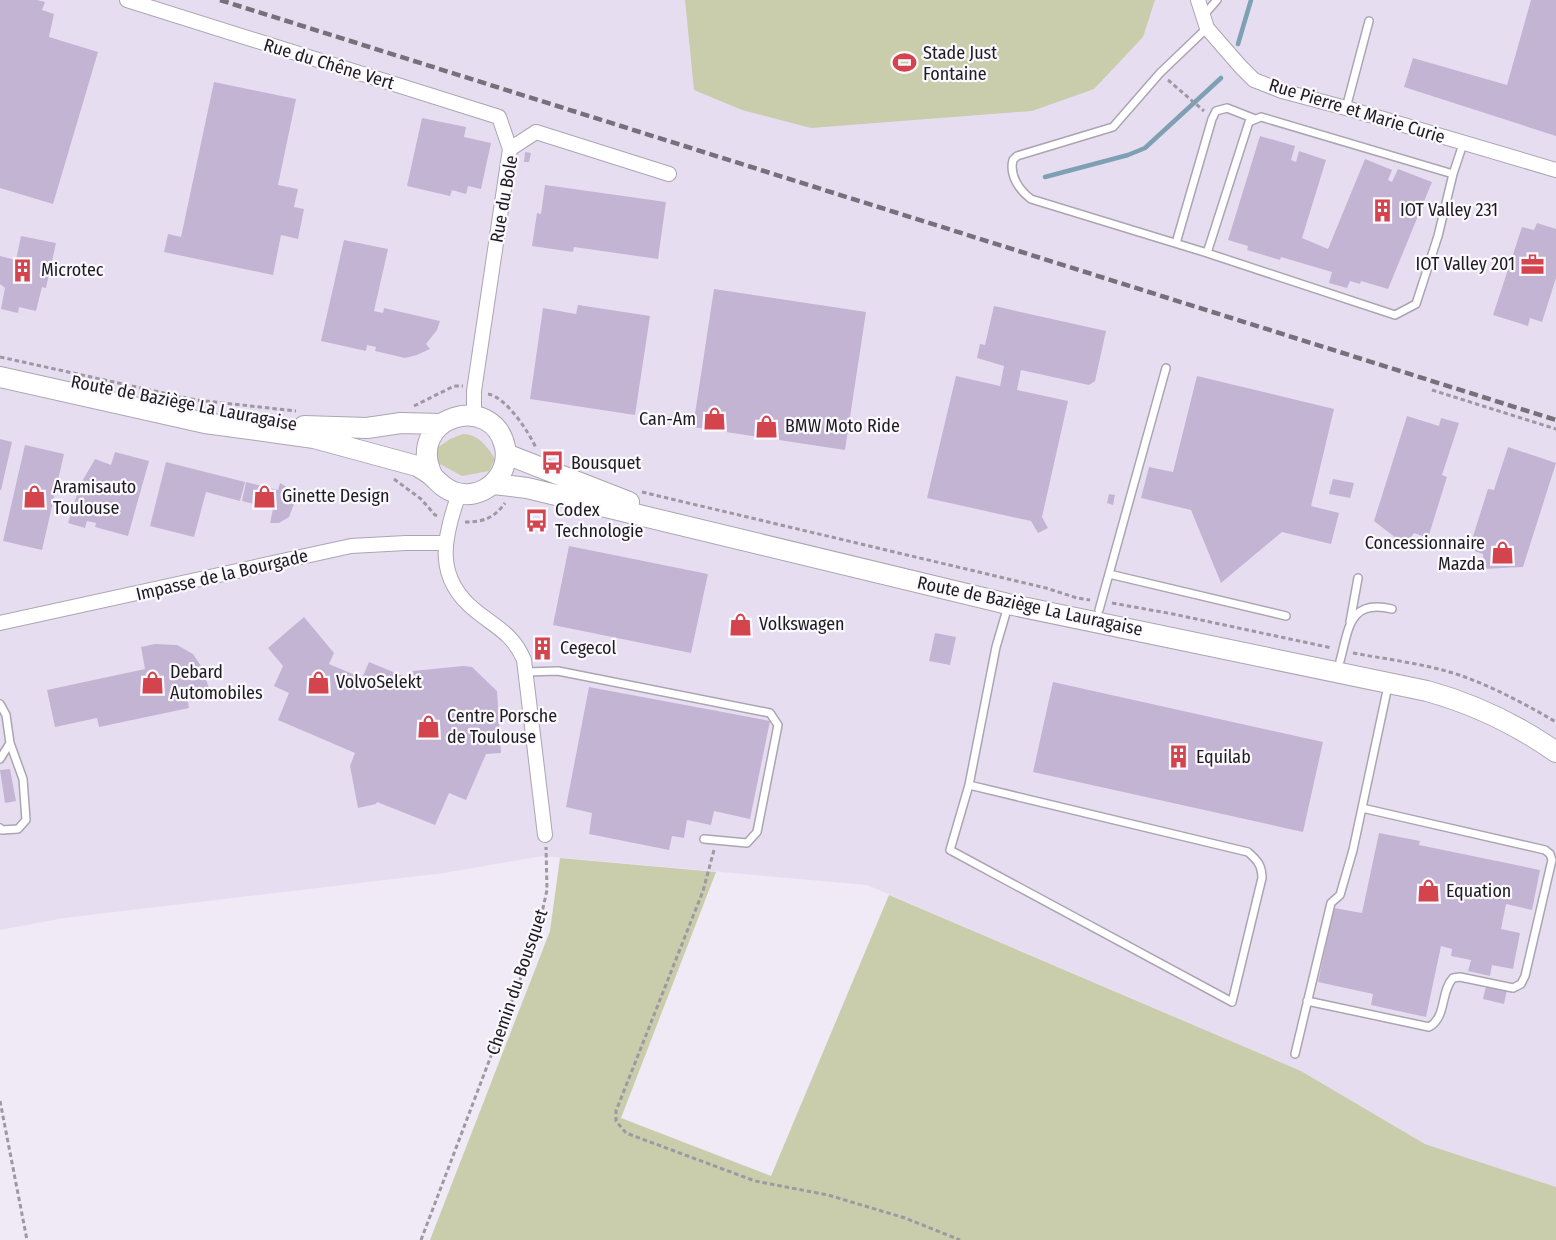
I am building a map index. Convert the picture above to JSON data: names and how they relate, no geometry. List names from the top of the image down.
{
  "streets": {
    "main road": ["Route de Baziège La Lauragaise"],
    "street": [
      "Rue du Chêne Vert",
      "Rue Pierre et Marie Curie",
      "Rue du Bole",
      "Impasse de la Bourgade"
    ],
    "path": ["Chemin du Bousquet"]
  },
  "crossings": [
    ["Rue du Chêne Vert", "Rue du Bole"],
    ["Rue du Bole", "Route de Baziège La Lauragaise"]
  ],
  "places": {
    "sports": ["Stade Just Fontaine"],
    "building": [
      "IOT Valley 231",
      "Microtec",
      "Cegecol",
      "Equilab"
    ],
    "office": ["IOT Valley 201"],
    "shop": [
      "Can-Am",
      "BMW Moto Ride",
      "Ginette Design",
      "Aramisauto Toulouse",
      "Concessionnaire Mazda",
      "Volkswagen",
      "Debard Automobiles",
      "VolvoSelekt",
      "Centre Porsche de Toulouse",
      "Equation"
    ],
    "bus stop": ["Bousquet", "Codex Technologie"]
  }
}
